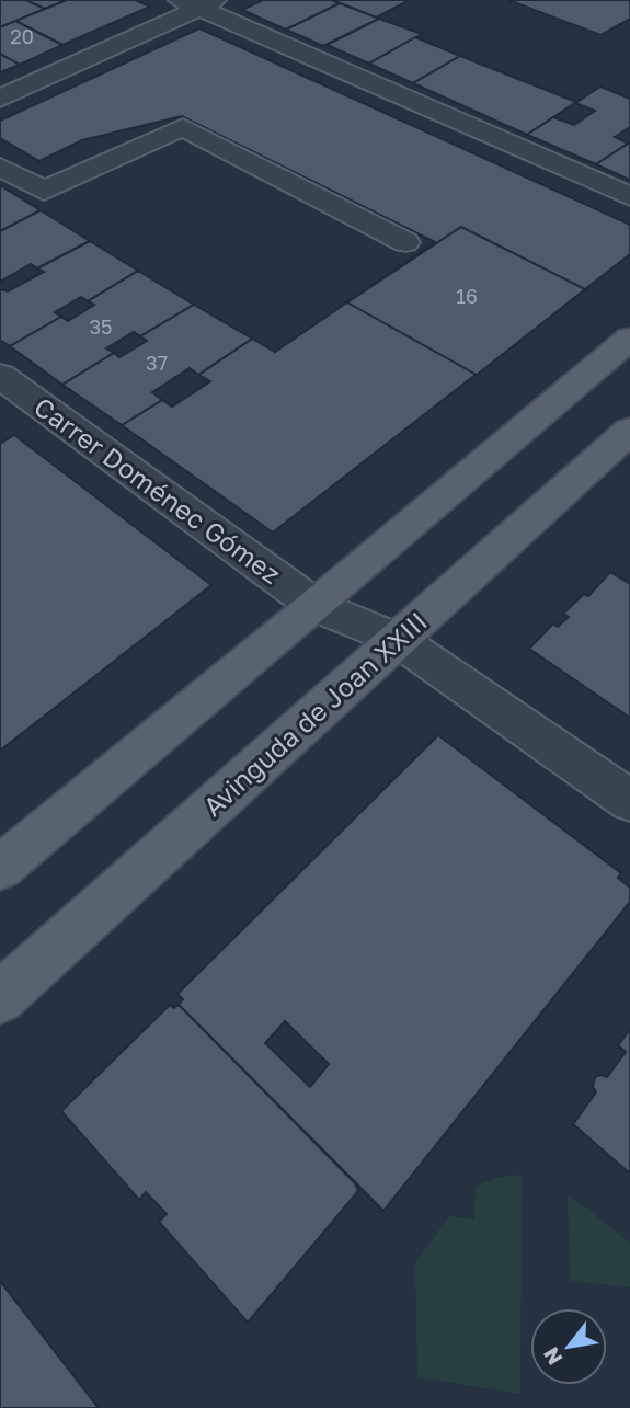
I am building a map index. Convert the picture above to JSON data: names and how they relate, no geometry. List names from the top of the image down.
{
  "streets": {
    "main road": ["Avinguda de Joan XXIII"],
    "street": ["Carrer Doménec Gómez"]
  },
  "crossings": [
    ["Carrer Doménec Gómez", "Avinguda de Joan XXIII"]
  ],
  "house_numbers": [
    "20",
    "16",
    "35",
    "37"
  ],
  "north": "bottom left"
}
